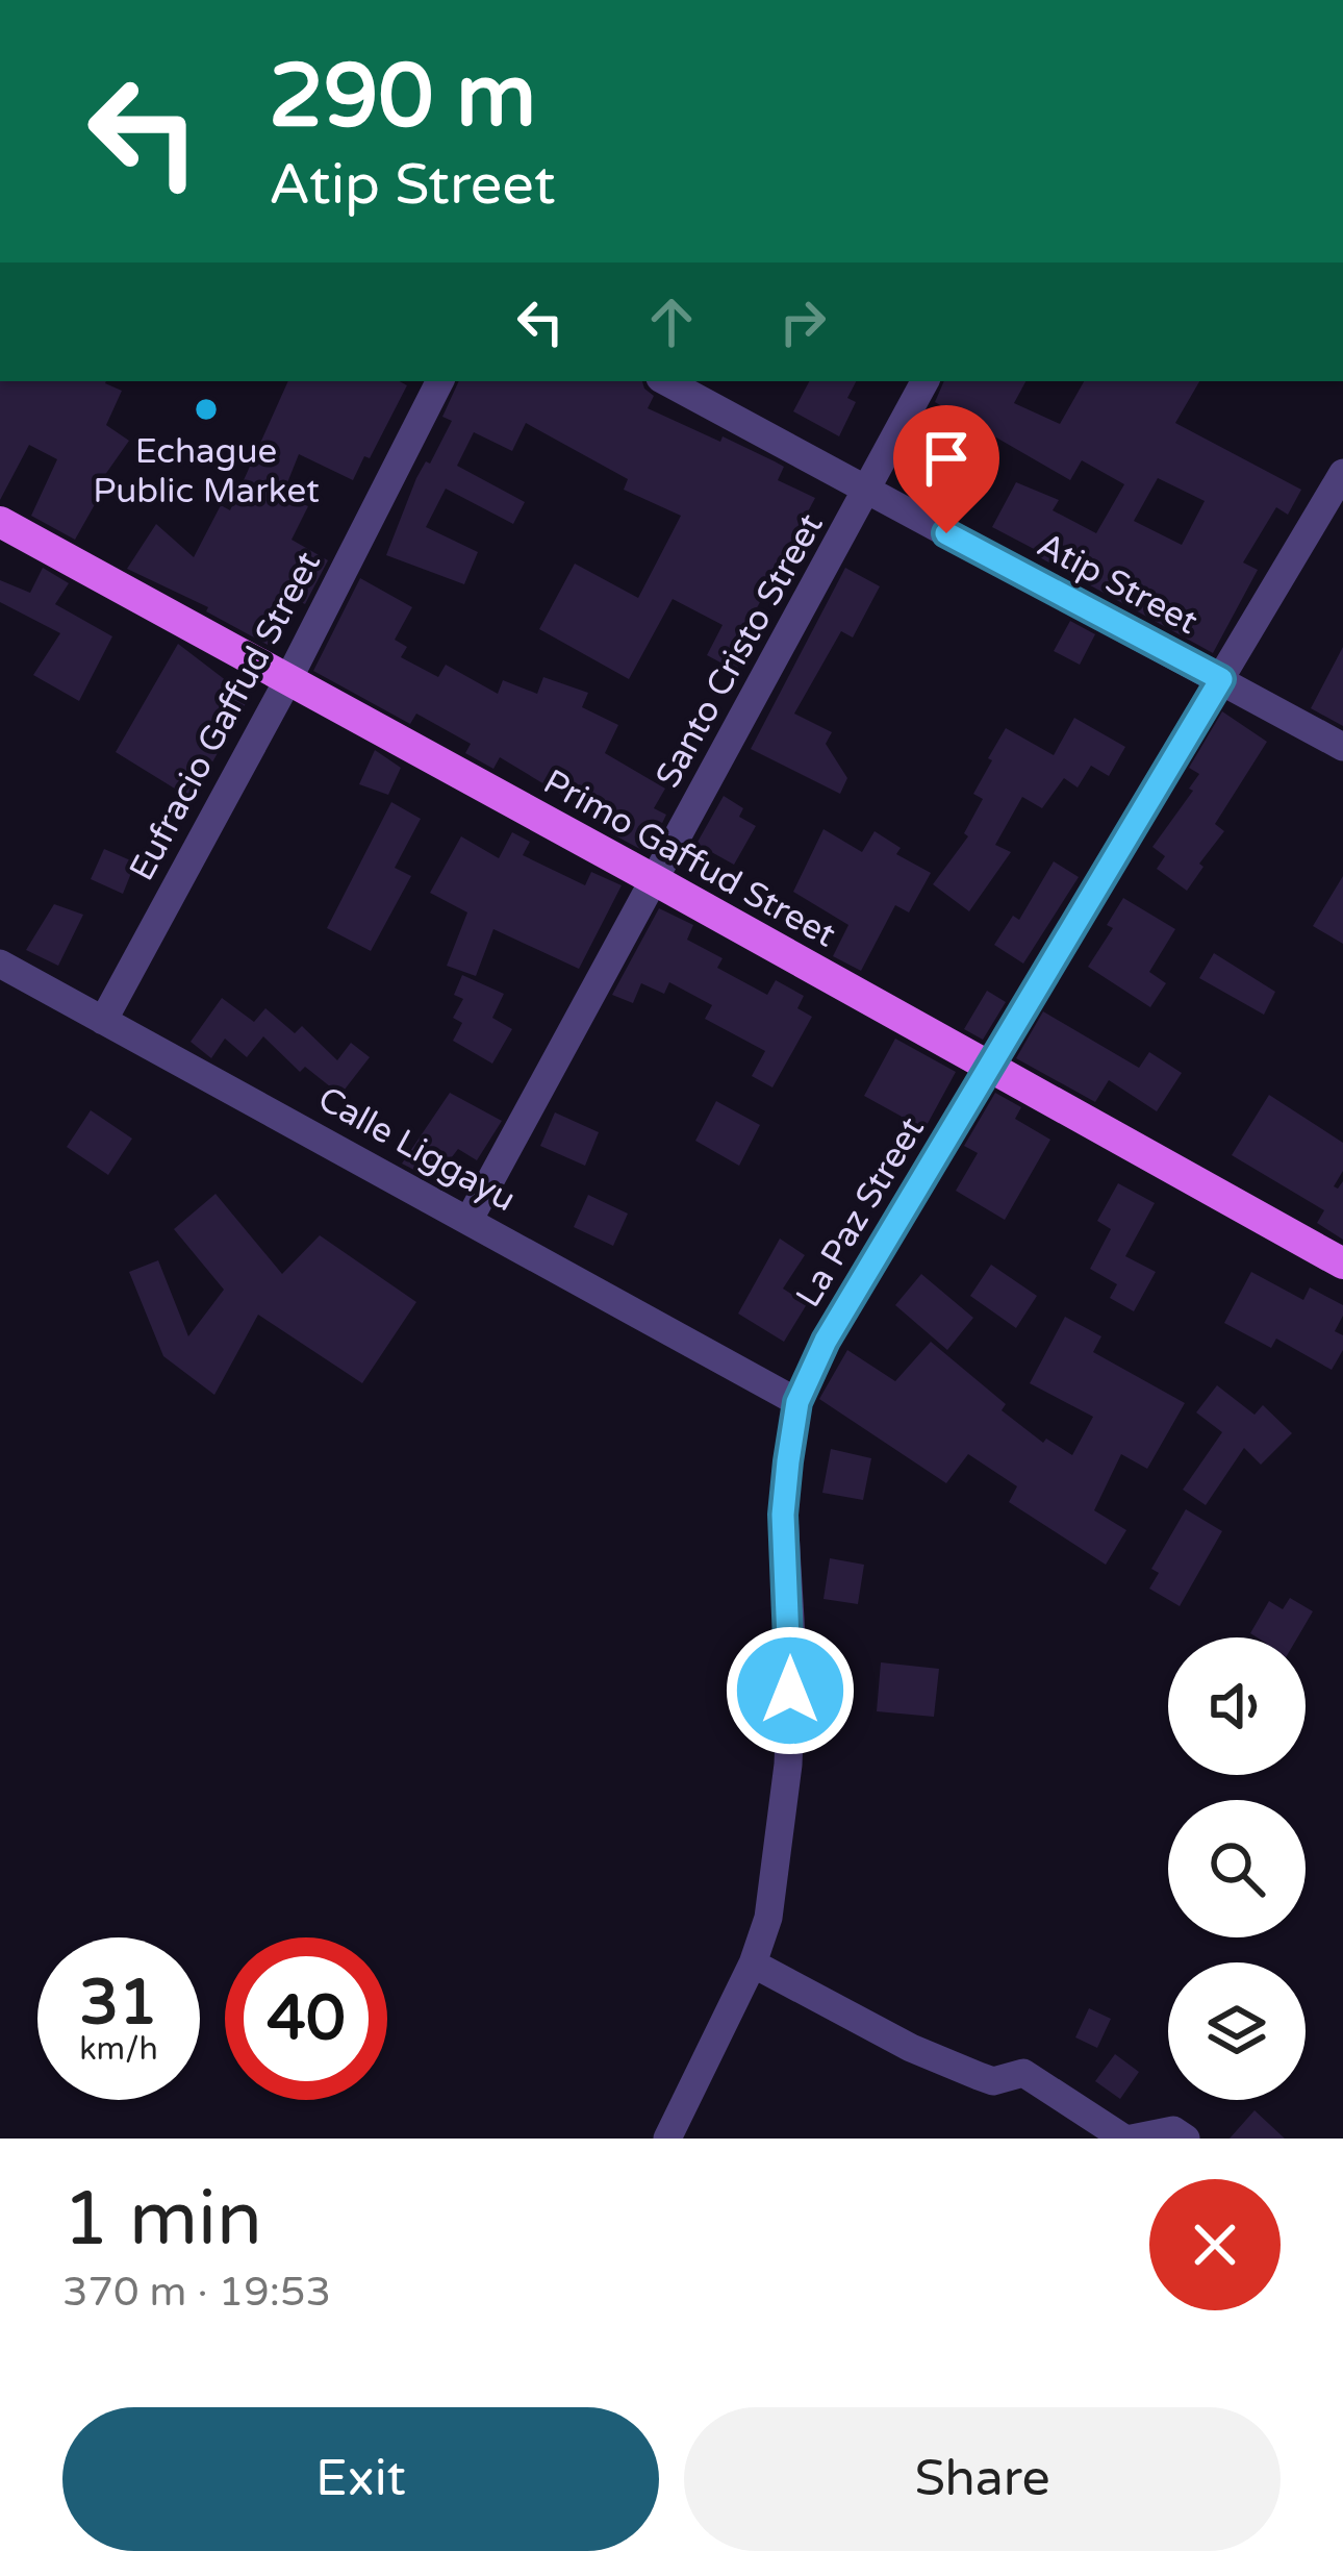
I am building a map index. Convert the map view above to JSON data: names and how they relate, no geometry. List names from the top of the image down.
{
  "streets": {
    "main road": ["Primo Gaffud Street"],
    "street": [
      "Atip Street",
      "Santo Cristo Street",
      "Eufracio Gaffud Street",
      "Calle Liggayu",
      "La Paz Street"
    ]
  },
  "crossings": [
    ["Atip Street", "Santo Cristo Street"],
    ["Atip Street", "La Paz Street"],
    ["Santo Cristo Street", "Primo Gaffud Street"],
    ["Santo Cristo Street", "Calle Liggayu"],
    ["Eufracio Gaffud Street", "Primo Gaffud Street"],
    ["Eufracio Gaffud Street", "Calle Liggayu"],
    ["Primo Gaffud Street", "La Paz Street"],
    ["Calle Liggayu", "La Paz Street"]
  ],
  "places": ["Echague Public Market"],
  "page": {
    "turn": ["290 m", "Atip Street"],
    "speed": "31 km/h",
    "limit": "40",
    "heading": ["1 min", "370 m · 19:53"],
    "buttons": ["Exit", "Share"]
  }
}
